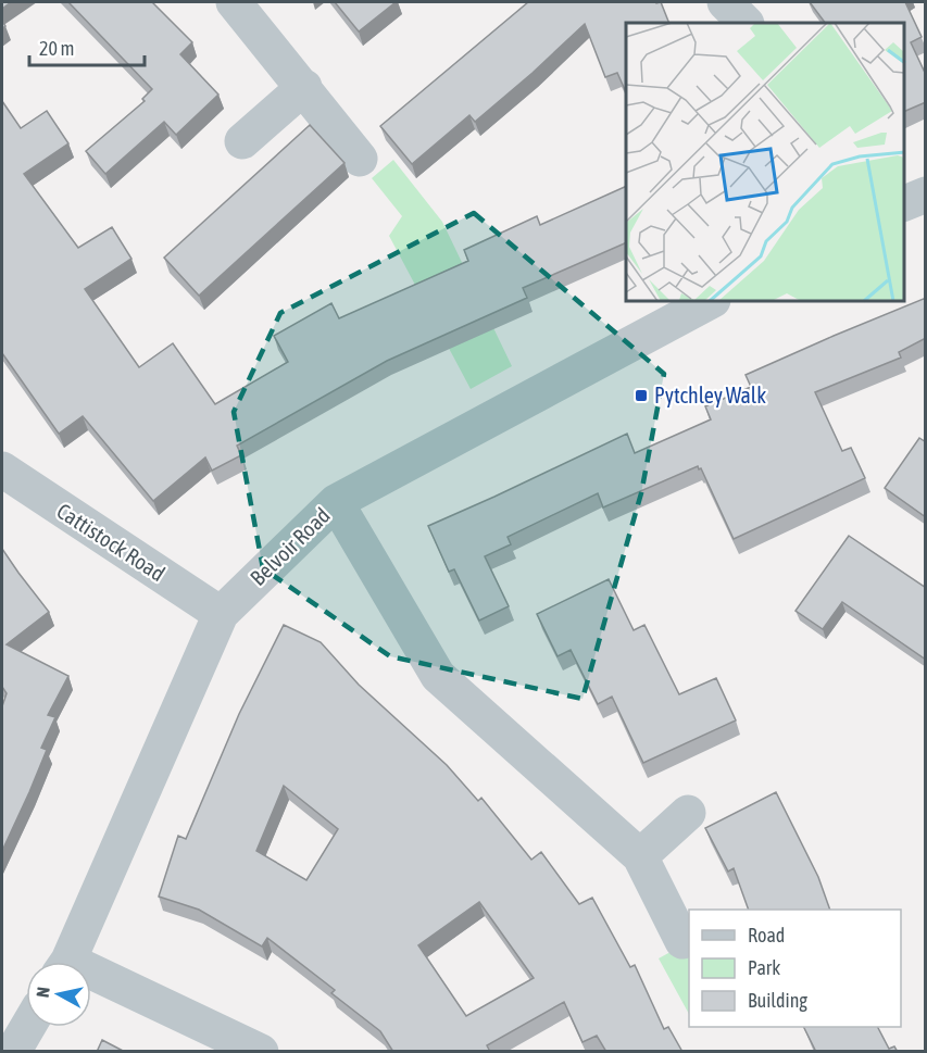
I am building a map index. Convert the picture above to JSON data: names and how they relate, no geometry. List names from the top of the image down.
{
  "streets": {
    "street": ["Cattistock Road", "Belvoir Road"]
  },
  "crossings": [
    ["Cattistock Road", "Belvoir Road"]
  ],
  "places": {
    "transit": ["Pytchley Walk"]
  },
  "legend": ["Road", "Park", "Building"],
  "scale_bar": "20 m",
  "north": "left"
}
